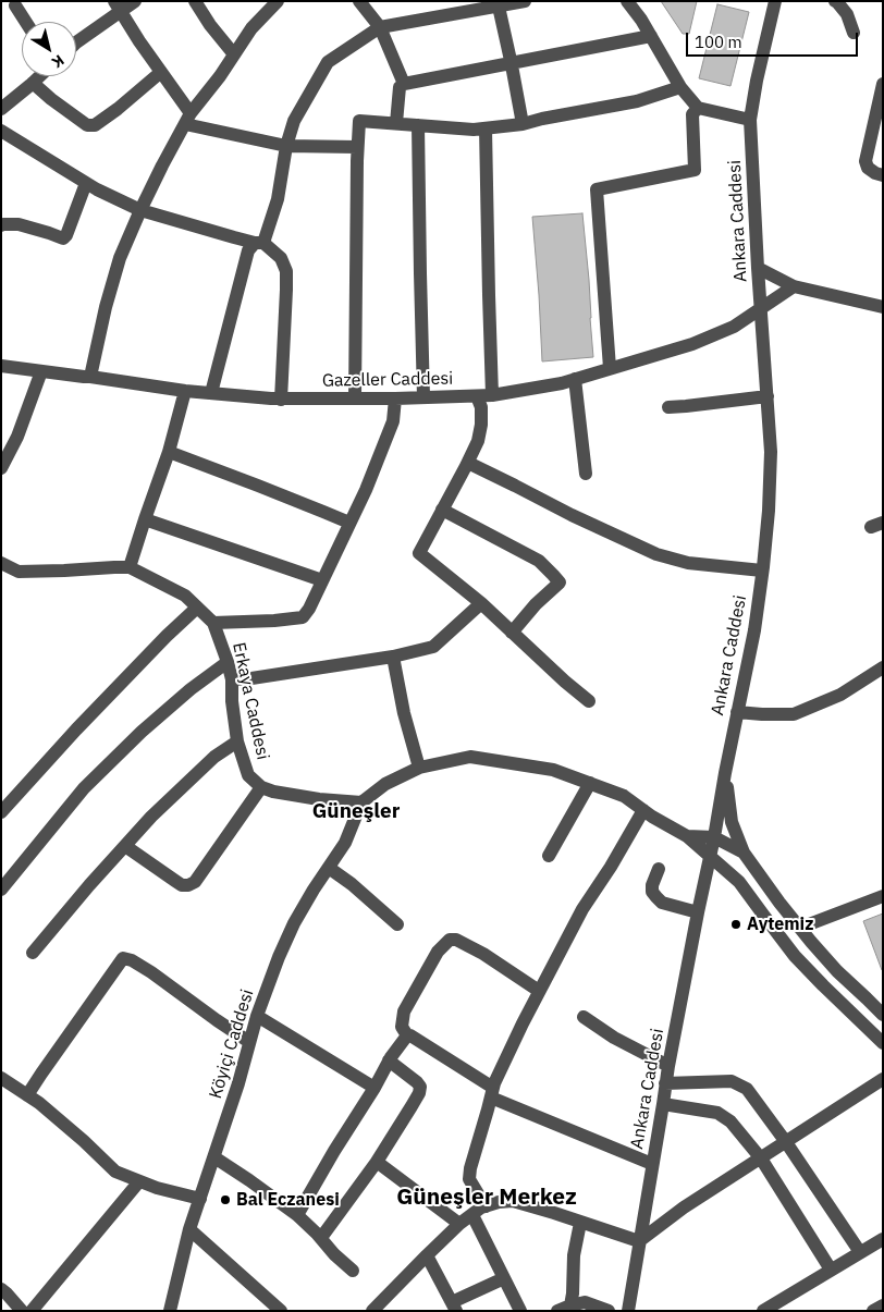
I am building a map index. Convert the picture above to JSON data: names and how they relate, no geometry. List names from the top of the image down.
{
  "streets": {
    "street": [
      "Ankara Caddesi",
      "Gazeller Caddesi",
      "Erkaya Caddesi",
      "Köyiçi Caddesi"
    ]
  },
  "crossings": [
    ["Ankara Caddesi", "Gazeller Caddesi"]
  ],
  "districts": ["Güneşler", "Güneşler Merkez"],
  "places": ["Aytemiz", "Bal Eczanesi"],
  "scale_bar": "100 m",
  "north": "bottom right"
}
